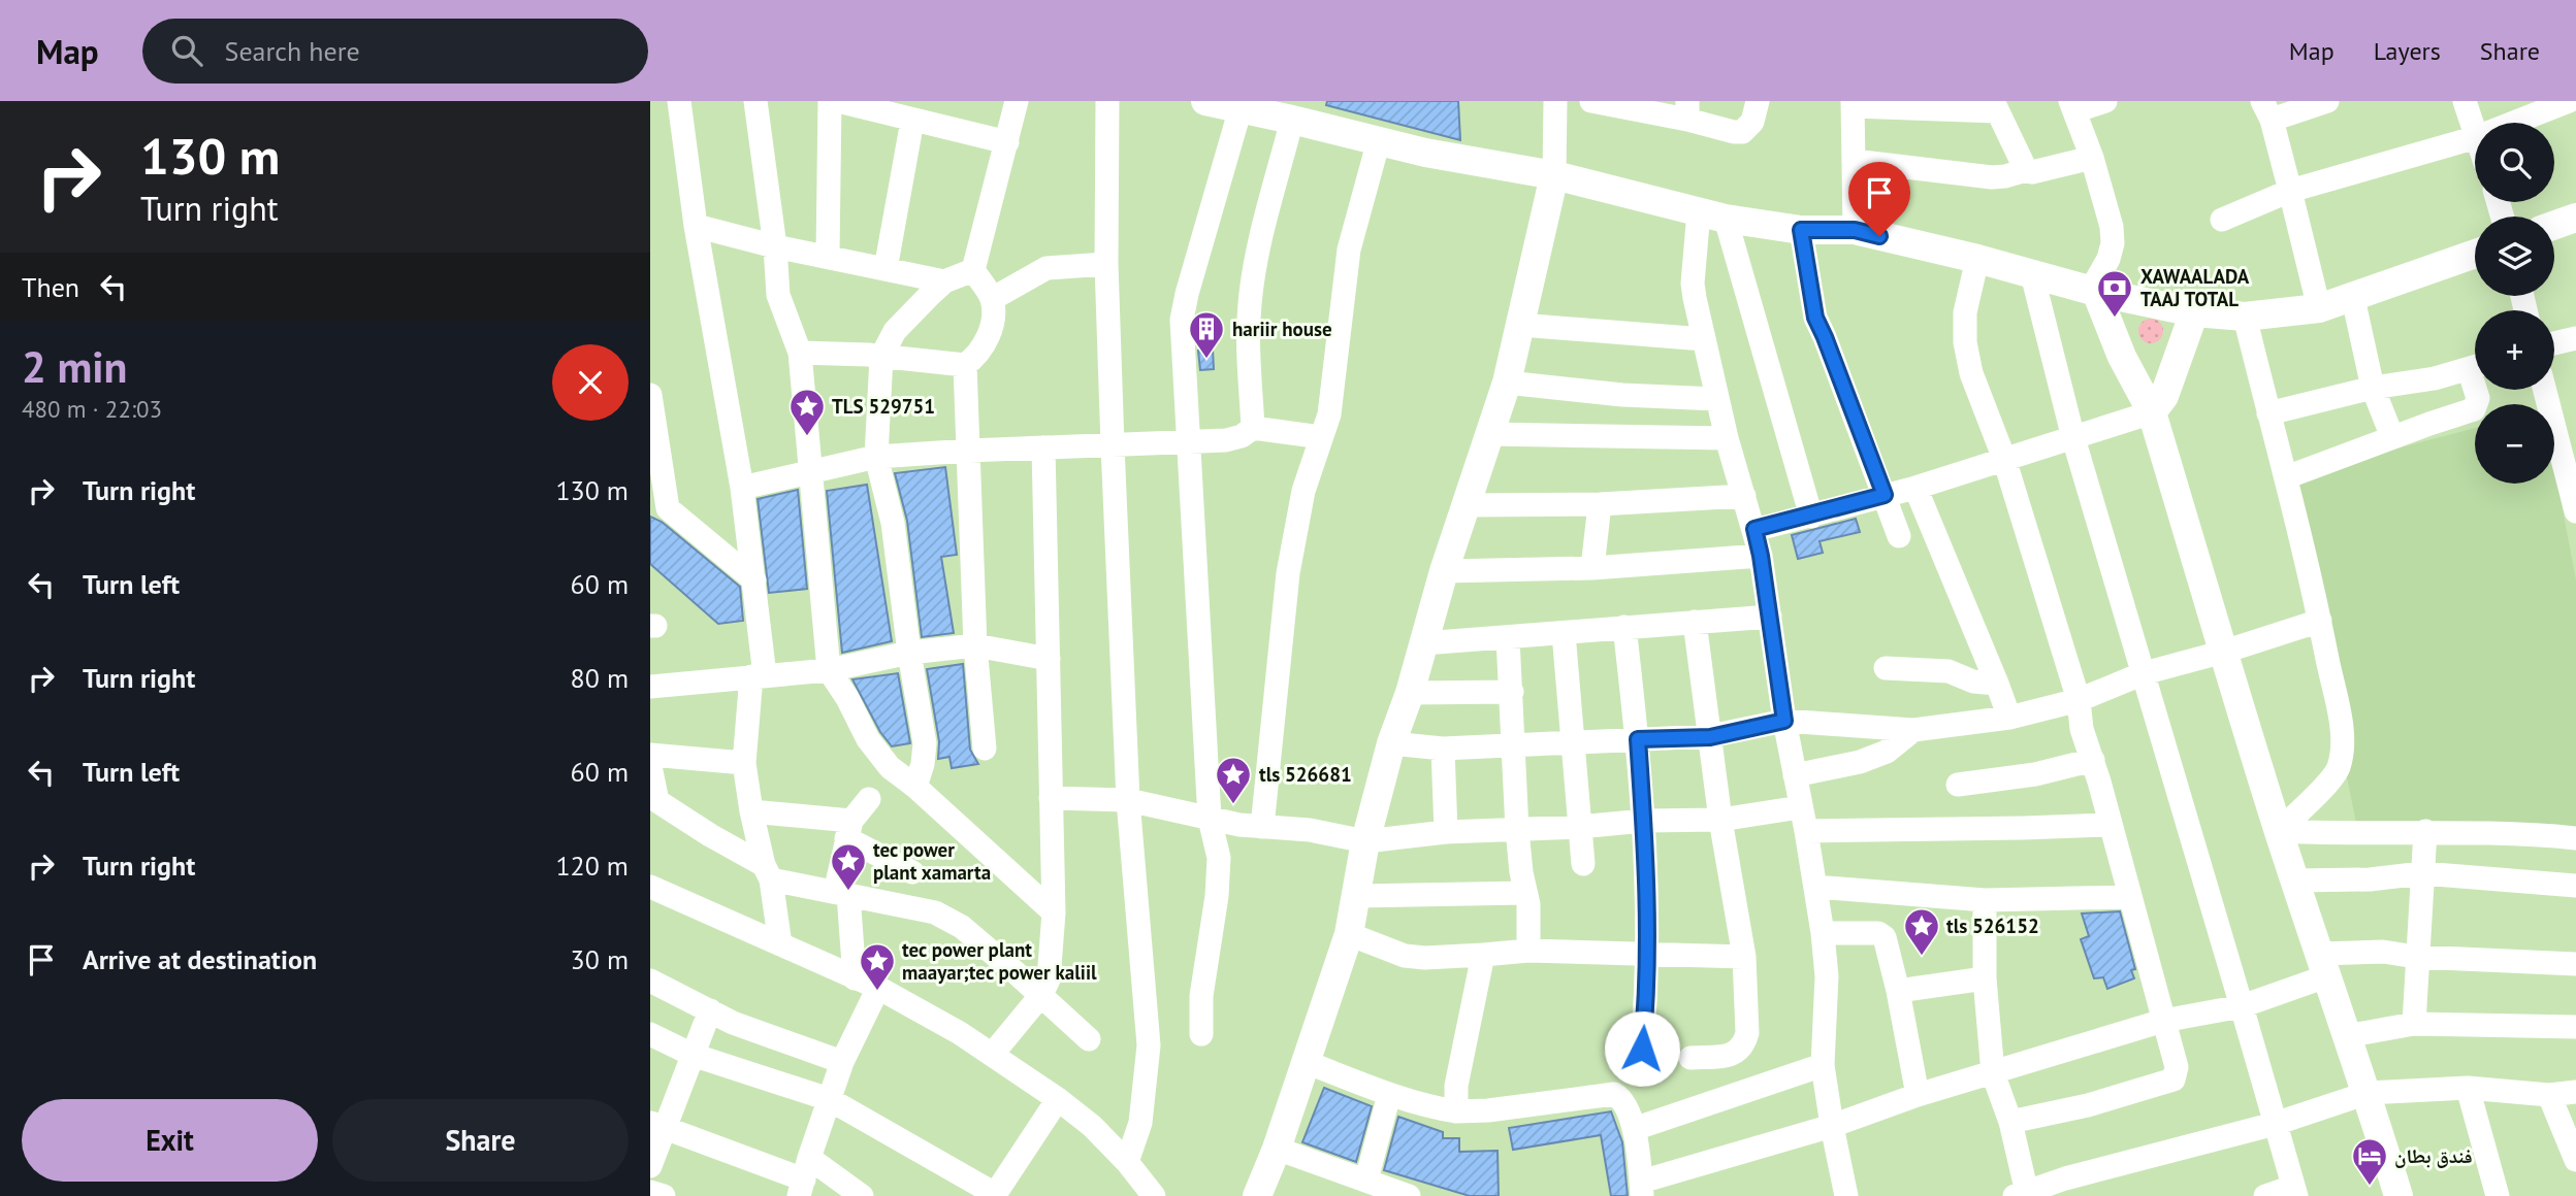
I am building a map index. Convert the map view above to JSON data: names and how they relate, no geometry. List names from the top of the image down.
{
  "places": {
    "bank": ["XAWAALADA TAAJ TOTAL"],
    "building": ["hariir house"],
    "place": [
      "TLS 529751",
      "tls 526681",
      "tec power plant xamarta",
      "tls 526152",
      "tec power plant maayar;tec power kaliil"
    ],
    "hotel": ["فندق بطان"]
  },
  "page": {
    "header": "Map",
    "search": "Search here",
    "nav": ["Map", "Layers", "Share"],
    "turn": ["130 m", "Turn right"],
    "map_buttons": ["+", "−"],
    "then": "Then",
    "heading": ["2 min", "480 m · 22:03"],
    "list": [
      {
        "name": "Turn right",
        "value": "130 m"
      },
      {
        "name": "Turn left",
        "value": "60 m"
      },
      {
        "name": "Turn right",
        "value": "80 m"
      },
      {
        "name": "Turn left",
        "value": "60 m"
      },
      {
        "name": "Turn right",
        "value": "120 m"
      },
      {
        "name": "Arrive at destination",
        "value": "30 m"
      }
    ],
    "buttons": ["Exit", "Share"]
  }
}
